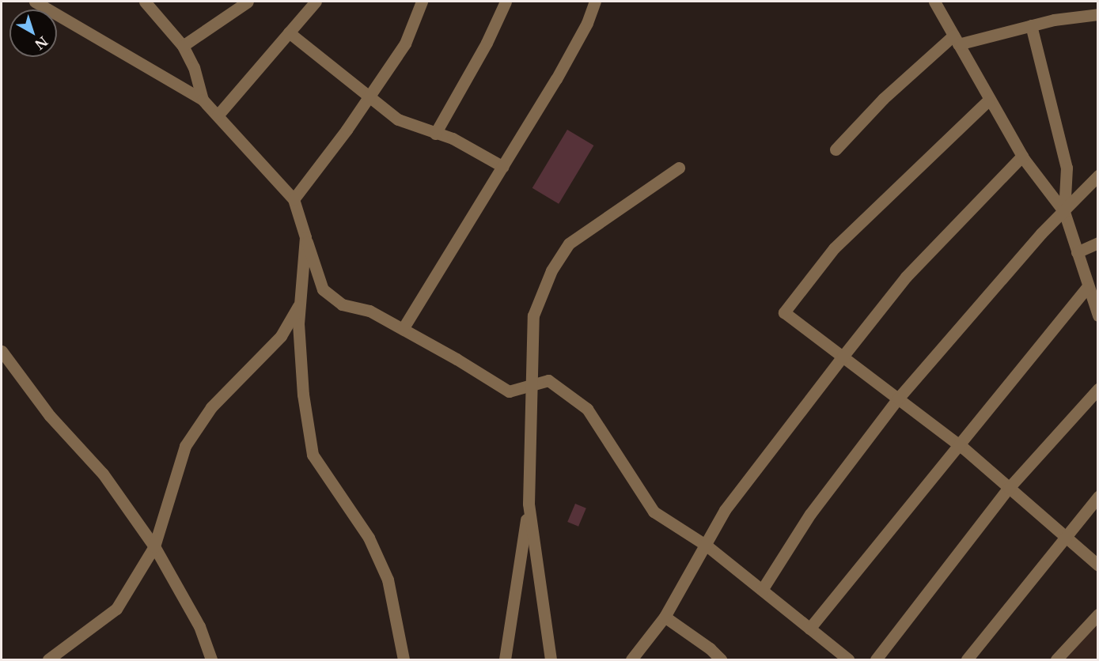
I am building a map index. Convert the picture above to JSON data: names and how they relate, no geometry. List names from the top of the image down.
{
  "north": "bottom right"
}
